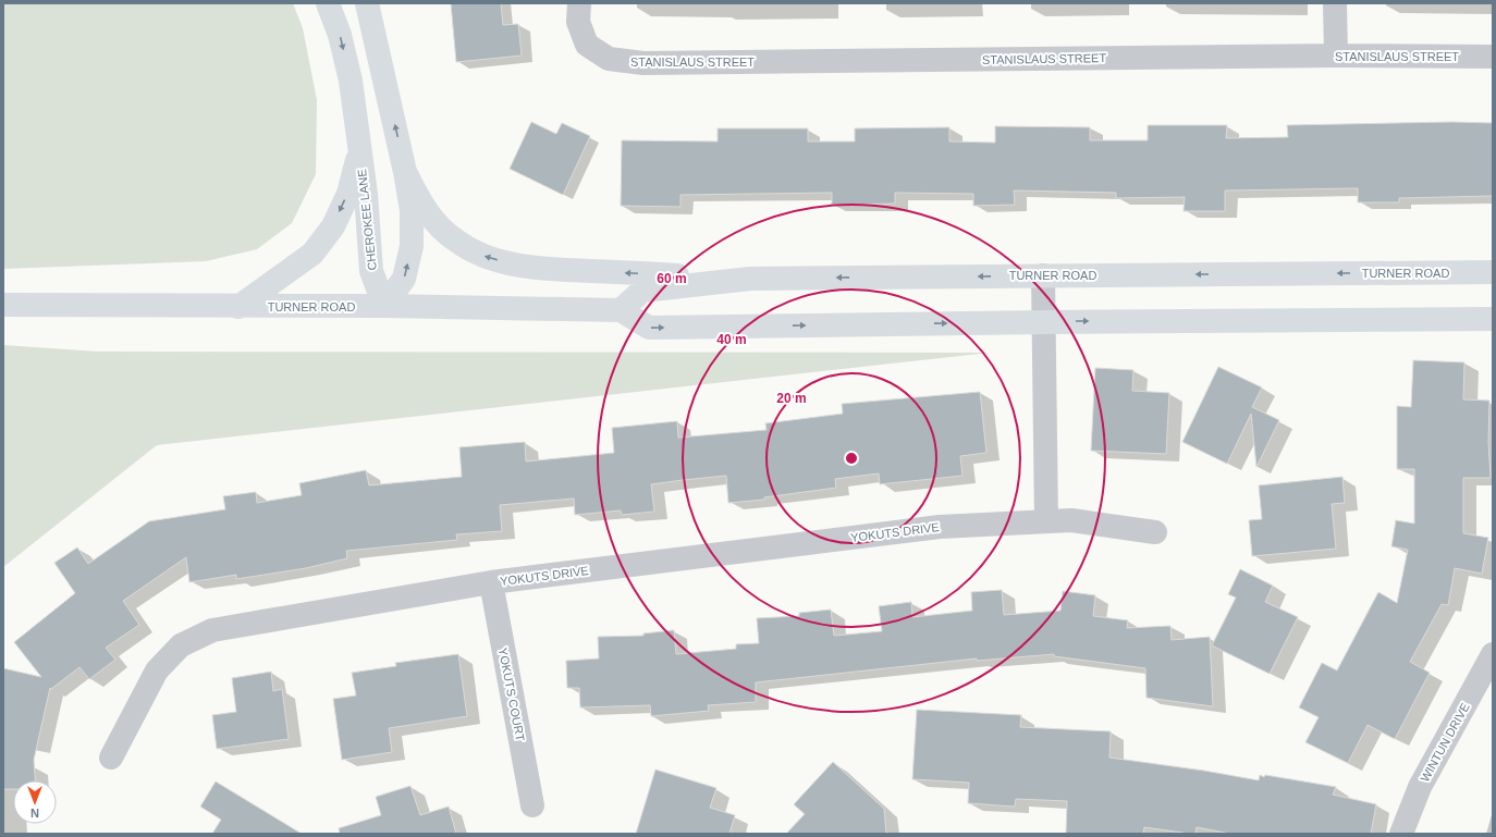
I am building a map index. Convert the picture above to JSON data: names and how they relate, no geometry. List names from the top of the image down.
{
  "streets": {
    "main road": ["CHEROKEE LANE", "TURNER ROAD"],
    "street": [
      "STANISLAUS STREET",
      "YOKUTS DRIVE",
      "YOKUTS COURT",
      "WINTUN DRIVE"
    ]
  },
  "crossings": [
    ["CHEROKEE LANE", "TURNER ROAD"],
    ["YOKUTS DRIVE", "YOKUTS COURT"]
  ],
  "north": "bottom",
  "rings": ["60 m", "40 m", "20 m"]
}
